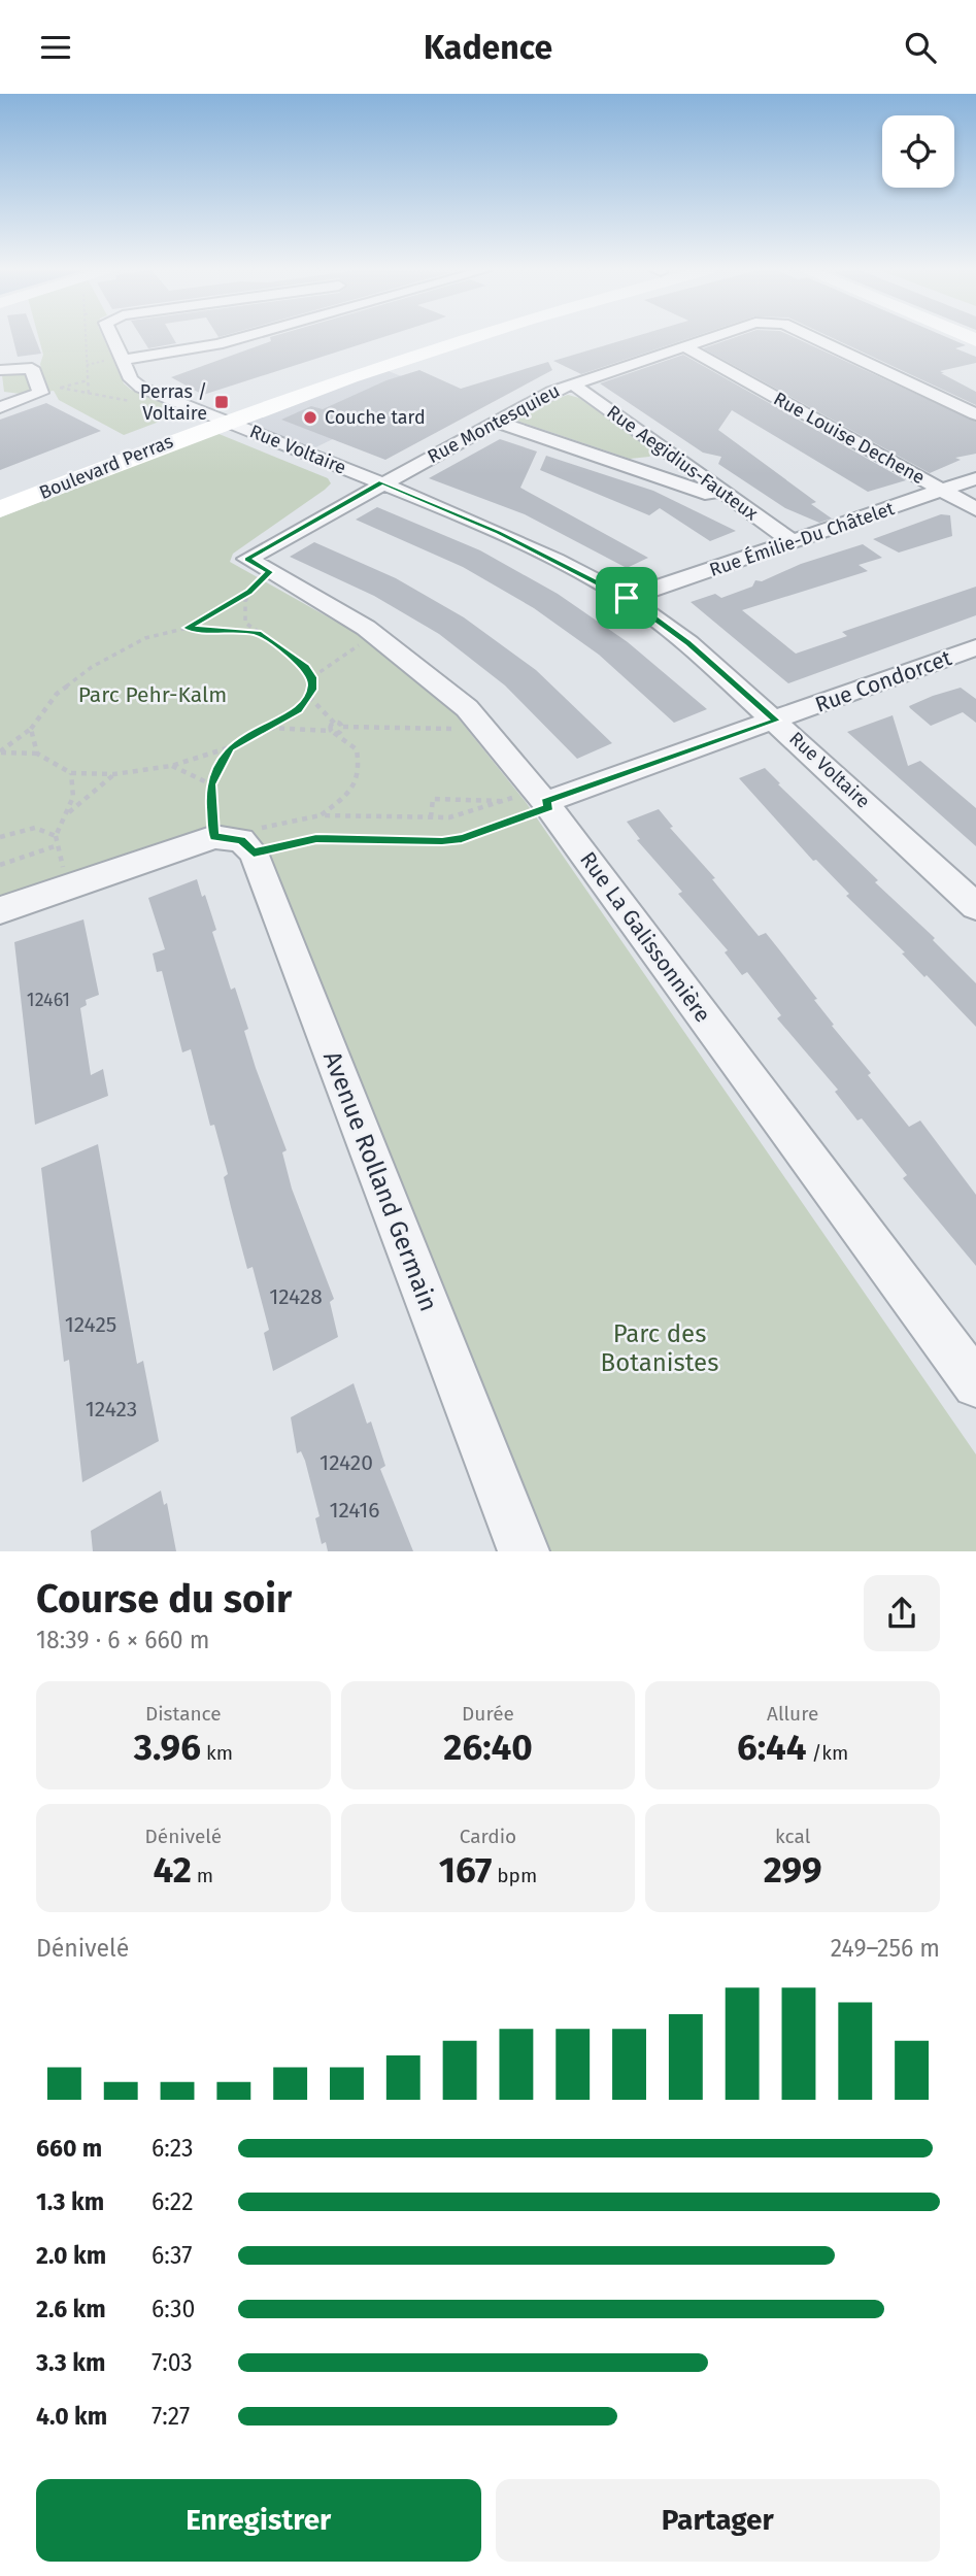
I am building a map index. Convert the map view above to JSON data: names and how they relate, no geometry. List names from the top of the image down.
{
  "streets": {
    "main road": ["Boulevard Perras"],
    "street": [
      "Rue Montesquieu",
      "Rue Louise Dechene",
      "Rue Voltaire",
      "Rue Aegidius-Fauteux",
      "Rue Émilie-Du Châtelet",
      "Rue Condorcet",
      "Rue La Galissonnière",
      "Avenue Rolland Germain"
    ]
  },
  "crossings": [
    ["Rue Montesquieu", "Rue Louise Dechene"],
    ["Rue Montesquieu", "Rue Voltaire"],
    ["Rue Montesquieu", "Rue Aegidius-Fauteux"],
    ["Rue Montesquieu", "Rue La Galissonnière"],
    ["Rue Louise Dechene", "Rue Émilie-Du Châtelet"],
    ["Rue Voltaire", "Boulevard Perras"],
    ["Rue Voltaire", "Rue Émilie-Du Châtelet"],
    ["Rue Voltaire", "Rue Condorcet"],
    ["Rue Aegidius-Fauteux", "Rue Émilie-Du Châtelet"],
    ["Rue Condorcet", "Rue La Galissonnière"]
  ],
  "parks": ["Parc Pehr-Kalm", "Parc des Botanistes"],
  "places": {
    "transit": ["Perras / Voltaire"],
    "other": ["Couche tard"]
  },
  "house_numbers": [
    "12461",
    "12428",
    "12425",
    "12423",
    "12420",
    "12416"
  ],
  "page": {
    "header": "Kadence",
    "heading": ["Course du soir", "18:39 · 6 × 660 m"],
    "stats": [
      ["Distance", "3.96 km"],
      ["Durée", "26:40"],
      ["Allure", "6:44 /km"],
      ["Dénivelé", "42 m"],
      ["Cardio", "167 bpm"],
      ["kcal", "299"]
    ],
    "chart": ["Dénivelé", "249–256 m"],
    "list": [
      {
        "name": "660 m",
        "note": "6:23"
      },
      {
        "name": "1.3 km",
        "note": "6:22"
      },
      {
        "name": "2.0 km",
        "note": "6:37"
      },
      {
        "name": "2.6 km",
        "note": "6:30"
      },
      {
        "name": "3.3 km",
        "note": "7:03"
      },
      {
        "name": "4.0 km",
        "note": "7:27"
      }
    ],
    "buttons": ["Enregistrer", "Partager"]
  }
}
